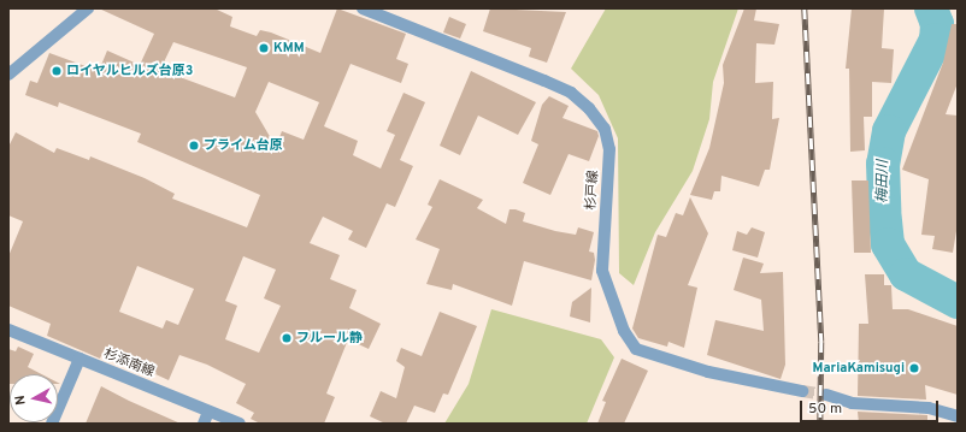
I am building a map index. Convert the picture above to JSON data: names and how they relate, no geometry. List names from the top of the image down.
{
  "streets": {
    "street": ["杉戸線", "杉添南線"]
  },
  "water": ["梅田川"],
  "places": [
    "KMM",
    "ロイヤルヒルズ台原3",
    "プライム台原",
    "フルール静",
    "MariaKamisugi"
  ],
  "scale_bar": "50 m",
  "north": "left"
}
